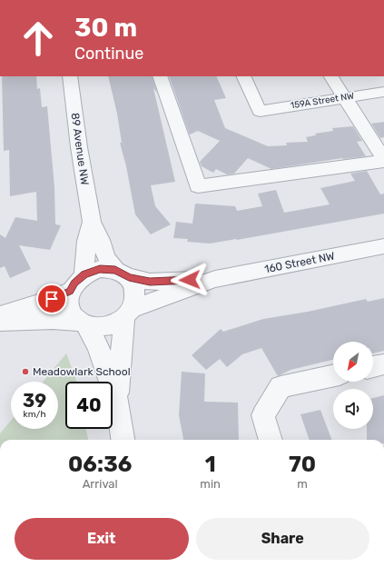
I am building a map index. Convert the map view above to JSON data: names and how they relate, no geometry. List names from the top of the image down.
{
  "streets": {
    "street": ["159A Street NW", "89 Avenue NW", "160 Street NW"]
  },
  "crossings": [
    ["89 Avenue NW", "160 Street NW"]
  ],
  "places": ["Meadowlark School"],
  "north": "bottom left",
  "page": {
    "turn": ["30 m", "Continue"],
    "speed": "39 km/h",
    "limit": "40",
    "eta": [
      "06:36",
      "Arrival",
      "1",
      "min",
      "70",
      "m"
    ],
    "buttons": ["Exit", "Share"]
  }
}
